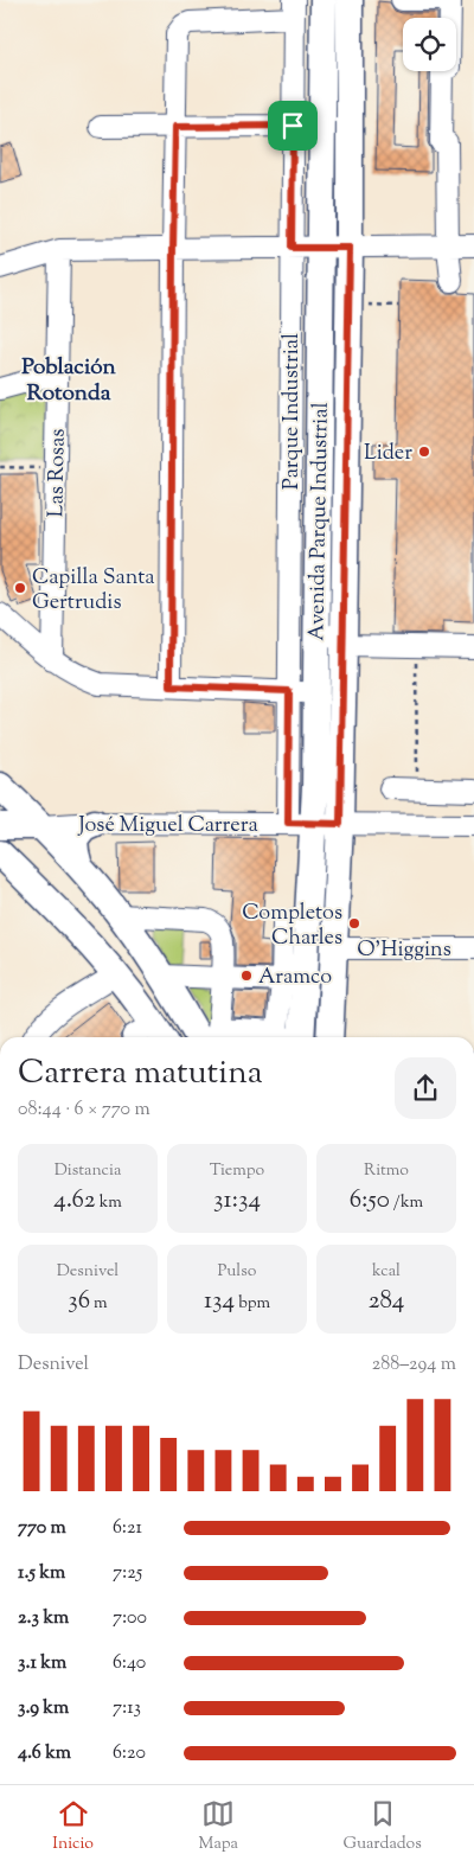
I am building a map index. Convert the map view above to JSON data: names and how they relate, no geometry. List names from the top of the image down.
{
  "streets": {
    "main road": ["Avenida Parque Industrial"],
    "street": [
      "Parque Industrial",
      "Las Rosas",
      "José Miguel Carrera",
      "O'Higgins"
    ]
  },
  "crossings": [
    ["Parque Industrial", "Avenida Parque Industrial"],
    ["Parque Industrial", "José Miguel Carrera"],
    ["Avenida Parque Industrial", "José Miguel Carrera"],
    ["Avenida Parque Industrial", "O'Higgins"]
  ],
  "districts": ["Población Rotonda"],
  "places": [
    "Lider",
    "Capilla Santa Gertrudis",
    "Completos Charles",
    "Aramco"
  ],
  "page": {
    "heading": ["Carrera matutina", "08:44 · 6 × 770 m"],
    "stats": [
      ["Distancia", "4.62 km"],
      ["Tiempo", "31:34"],
      ["Ritmo", "6:50 /km"],
      ["Desnivel", "36 m"],
      ["Pulso", "134 bpm"],
      ["kcal", "284"]
    ],
    "chart": ["Desnivel", "288–294 m"],
    "list": [
      {
        "name": "770 m",
        "note": "6:21"
      },
      {
        "name": "1.5 km",
        "note": "7:25"
      },
      {
        "name": "2.3 km",
        "note": "7:00"
      },
      {
        "name": "3.1 km",
        "note": "6:40"
      },
      {
        "name": "3.9 km",
        "note": "7:13"
      },
      {
        "name": "4.6 km",
        "note": "6:20"
      }
    ],
    "tabs": ["Inicio", "Mapa", "Guardados"]
  }
}
